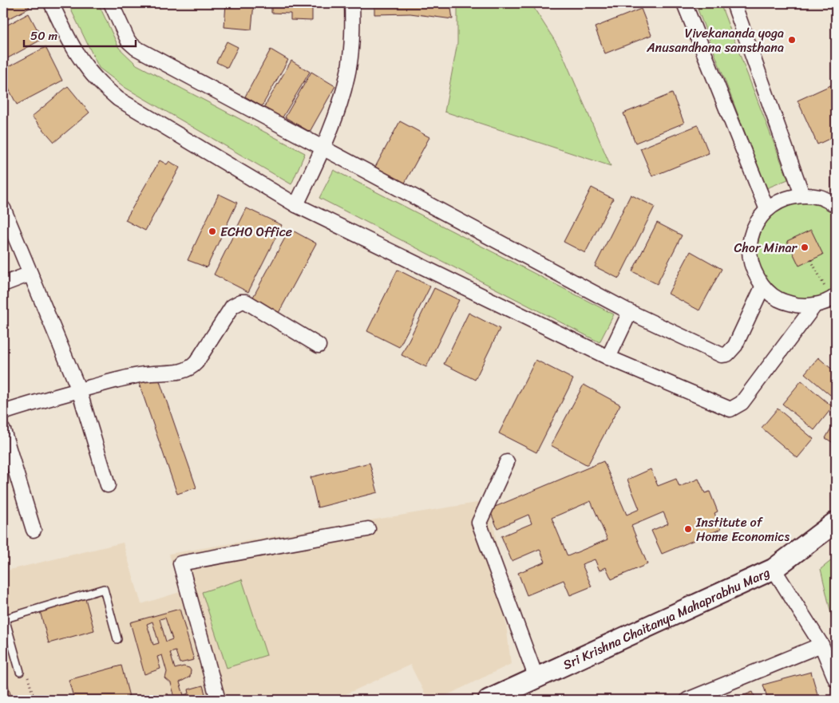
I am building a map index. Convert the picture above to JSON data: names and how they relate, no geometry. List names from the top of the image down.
{
  "streets": {
    "street": ["Sri Krishna Chaitanya Mahaprabhu Marg"]
  },
  "places": [
    "Vivekananda yoga Anusandhana samsthana",
    "ECHO Office",
    "Chor Minar",
    "Institute of Home Economics"
  ],
  "scale_bar": "50 m"
}
